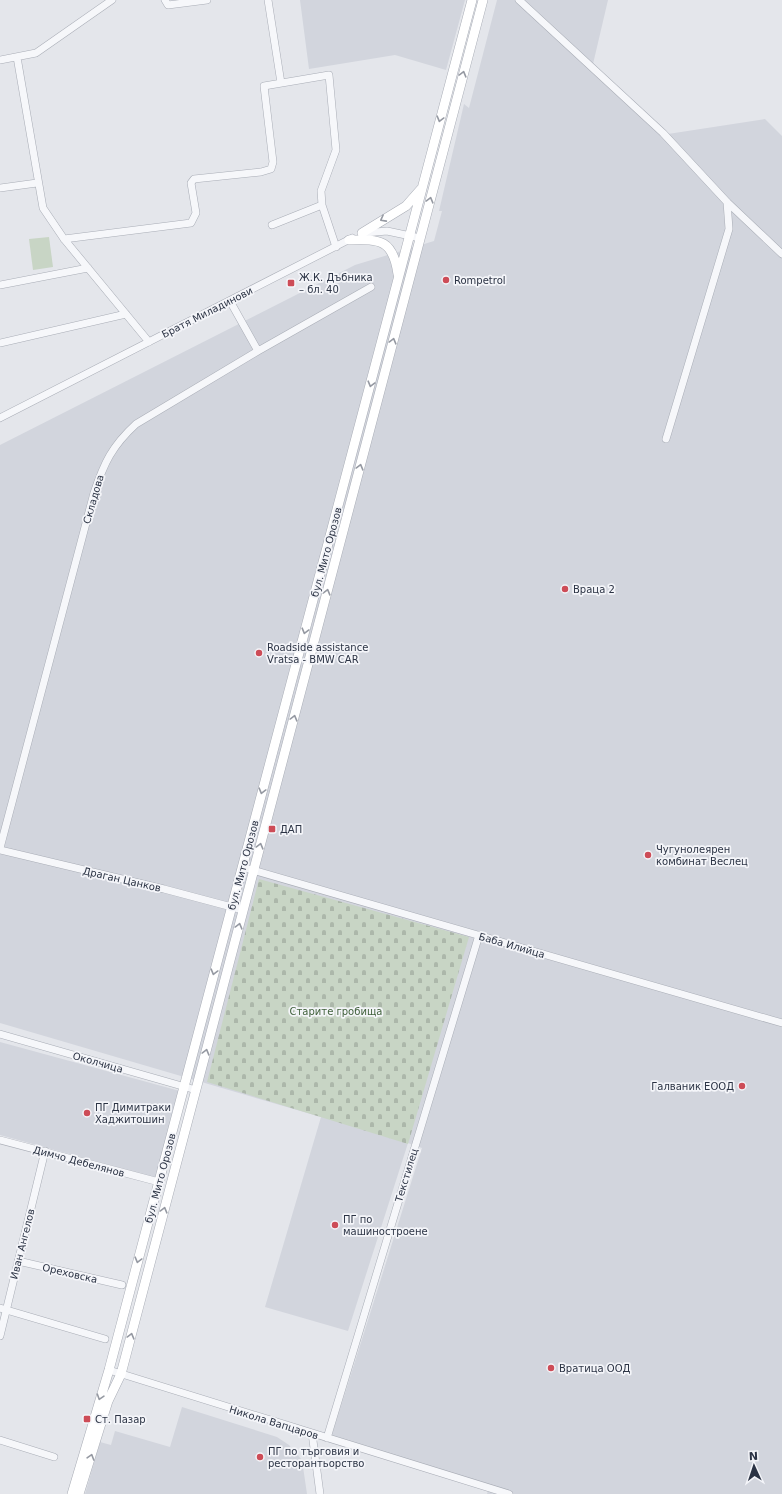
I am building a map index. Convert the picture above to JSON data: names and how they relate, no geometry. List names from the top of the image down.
{
  "streets": {
    "main road": ["бул. Мито Орозов"],
    "street": [
      "Братя Миладинови",
      "Складова",
      "Драган Цанков",
      "Баба Илийца",
      "Околчица",
      "Димчо Дебелянов",
      "Текстилец",
      "Иван Ангелов",
      "Ореховска",
      "Никола Вапцаров"
    ]
  },
  "crossings": [
    ["Братя Миладинови", "бул. Мито Орозов"],
    ["Складова", "Драган Цанков"],
    ["бул. Мито Орозов", "Драган Цанков"],
    ["бул. Мито Орозов", "Баба Илийца"],
    ["бул. Мито Орозов", "Околчица"],
    ["бул. Мито Орозов", "Димчо Дебелянов"],
    ["бул. Мито Орозов", "Никола Вапцаров"],
    ["Баба Илийца", "Текстилец"],
    ["Димчо Дебелянов", "Иван Ангелов"],
    ["Текстилец", "Никола Вапцаров"],
    ["Иван Ангелов", "Ореховска"]
  ],
  "parks": ["Старите гробища"],
  "places": {
    "other": [
      "Rompetrol",
      "Враца 2",
      "Roadside assistance Vratsa - BMW CAR",
      "Чугунолеярен комбинат Веслец",
      "Галваник ЕООД",
      "ПГ Димитраки Хаджитошин",
      "ПГ по машиностроене",
      "Вратица ООД",
      "ПГ по търговия и ресторантьорство"
    ],
    "transit": ["Ж.К. Дъбника – бл. 40", "ДАП", "Ст. Пазар"]
  },
  "north": "top"
}
